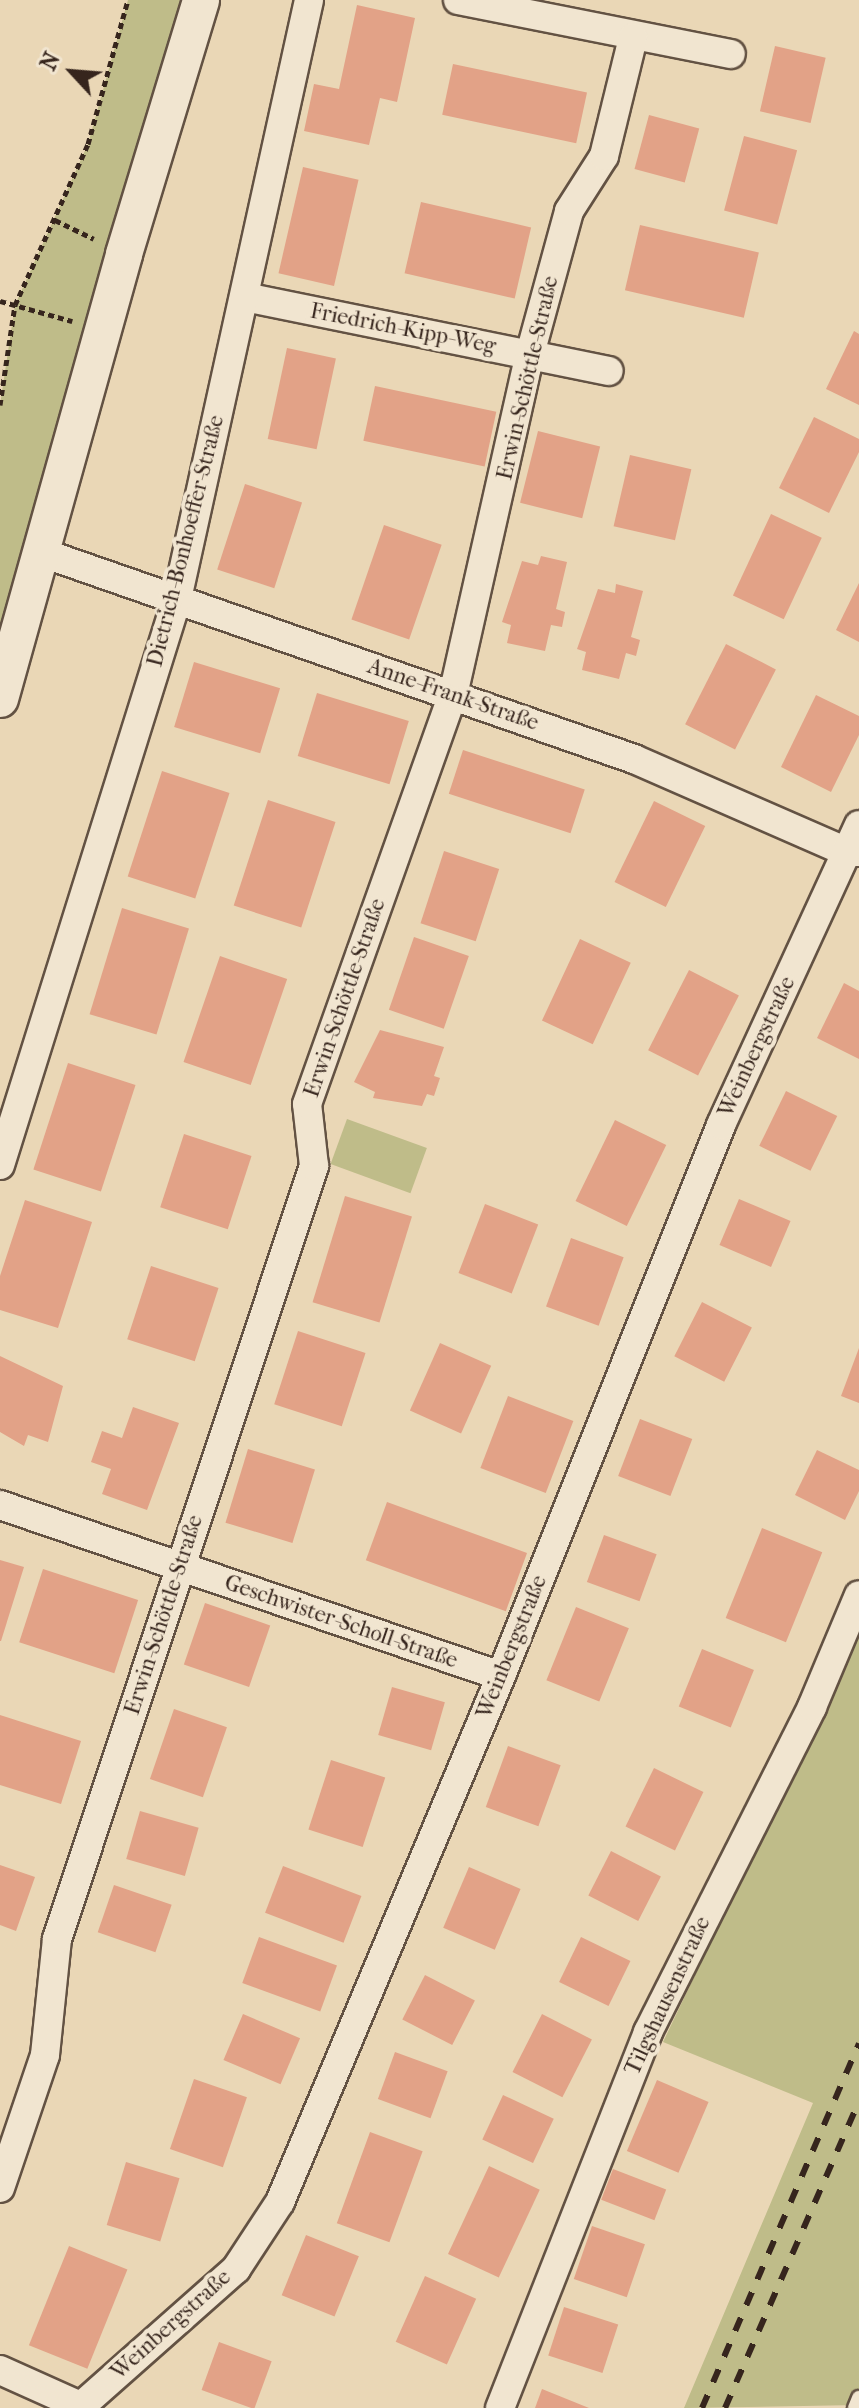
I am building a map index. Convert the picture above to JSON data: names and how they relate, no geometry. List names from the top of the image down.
{
  "streets": {
    "street": [
      "Friedrich-Kipp-Weg",
      "Erwin-Schöttle-Straße",
      "Dietrich-Bonhoeffer-Straße",
      "Anne-Frank-Straße",
      "Weinbergstraße",
      "Geschwister-Scholl-Straße",
      "Tilgshausenstraße"
    ]
  },
  "crossings": [
    ["Friedrich-Kipp-Weg", "Erwin-Schöttle-Straße"],
    ["Friedrich-Kipp-Weg", "Dietrich-Bonhoeffer-Straße"],
    ["Erwin-Schöttle-Straße", "Anne-Frank-Straße"],
    ["Erwin-Schöttle-Straße", "Geschwister-Scholl-Straße"],
    ["Dietrich-Bonhoeffer-Straße", "Anne-Frank-Straße"],
    ["Anne-Frank-Straße", "Weinbergstraße"],
    ["Weinbergstraße", "Geschwister-Scholl-Straße"]
  ],
  "north": "top left"
}
